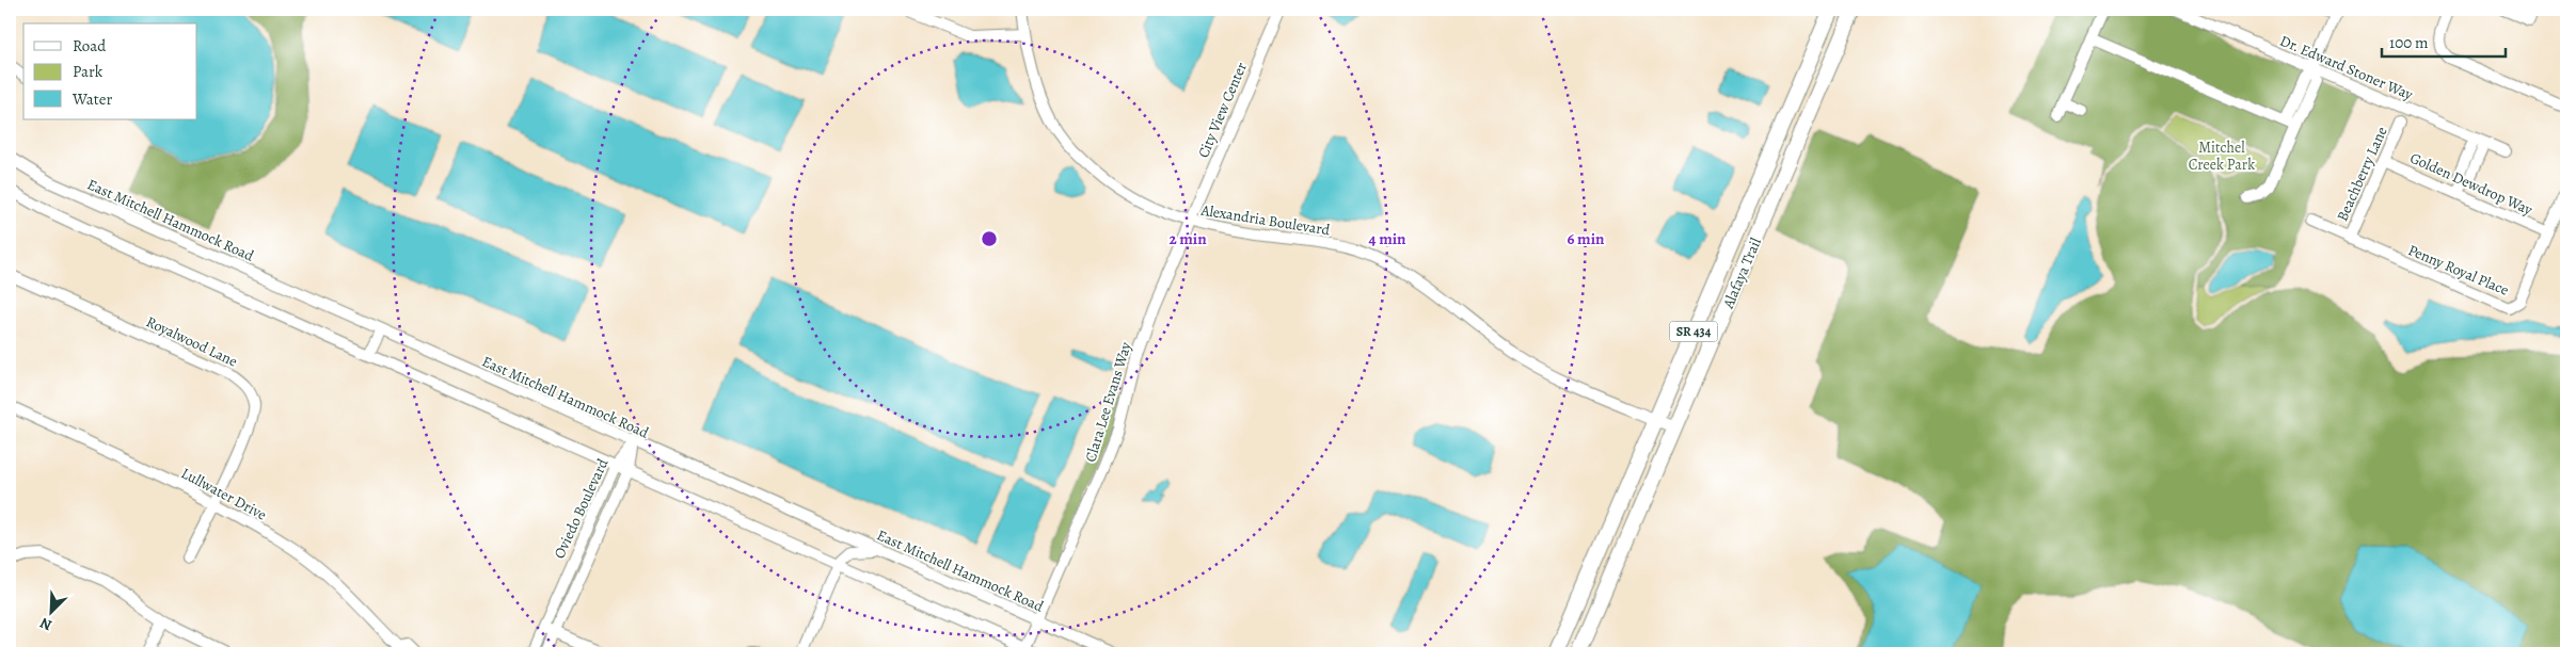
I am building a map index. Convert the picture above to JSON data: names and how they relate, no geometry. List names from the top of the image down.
{
  "streets": {
    "main road": ["Alafaya Trail", "SR 434"],
    "street": [
      "Dr. Edward Stoner Way",
      "City View Center",
      "Beachberry Lane",
      "Golden Dewdrop Way",
      "East Mitchell Hammock Road",
      "Alexandria Boulevard",
      "Penny Royal Place",
      "Royalwood Lane",
      "Clara Lee Evans Way",
      "Lullwater Drive",
      "Oviedo Boulevard"
    ]
  },
  "crossings": [
    ["City View Center", "Alexandria Boulevard"],
    ["City View Center", "Clara Lee Evans Way"],
    ["Beachberry Lane", "Golden Dewdrop Way"],
    ["Beachberry Lane", "Penny Royal Place"],
    ["Golden Dewdrop Way", "Penny Royal Place"],
    ["East Mitchell Hammock Road", "Clara Lee Evans Way"],
    ["East Mitchell Hammock Road", "Oviedo Boulevard"],
    ["Alexandria Boulevard", "Alafaya Trail"],
    ["Alexandria Boulevard", "Clara Lee Evans Way"],
    ["Royalwood Lane", "Lullwater Drive"]
  ],
  "parks": ["Mitchel Creek Park"],
  "legend": ["Road", "Park", "Water"],
  "scale_bar": "100 m",
  "north": "bottom left",
  "rings": ["2 min", "4 min", "6 min"]
}
